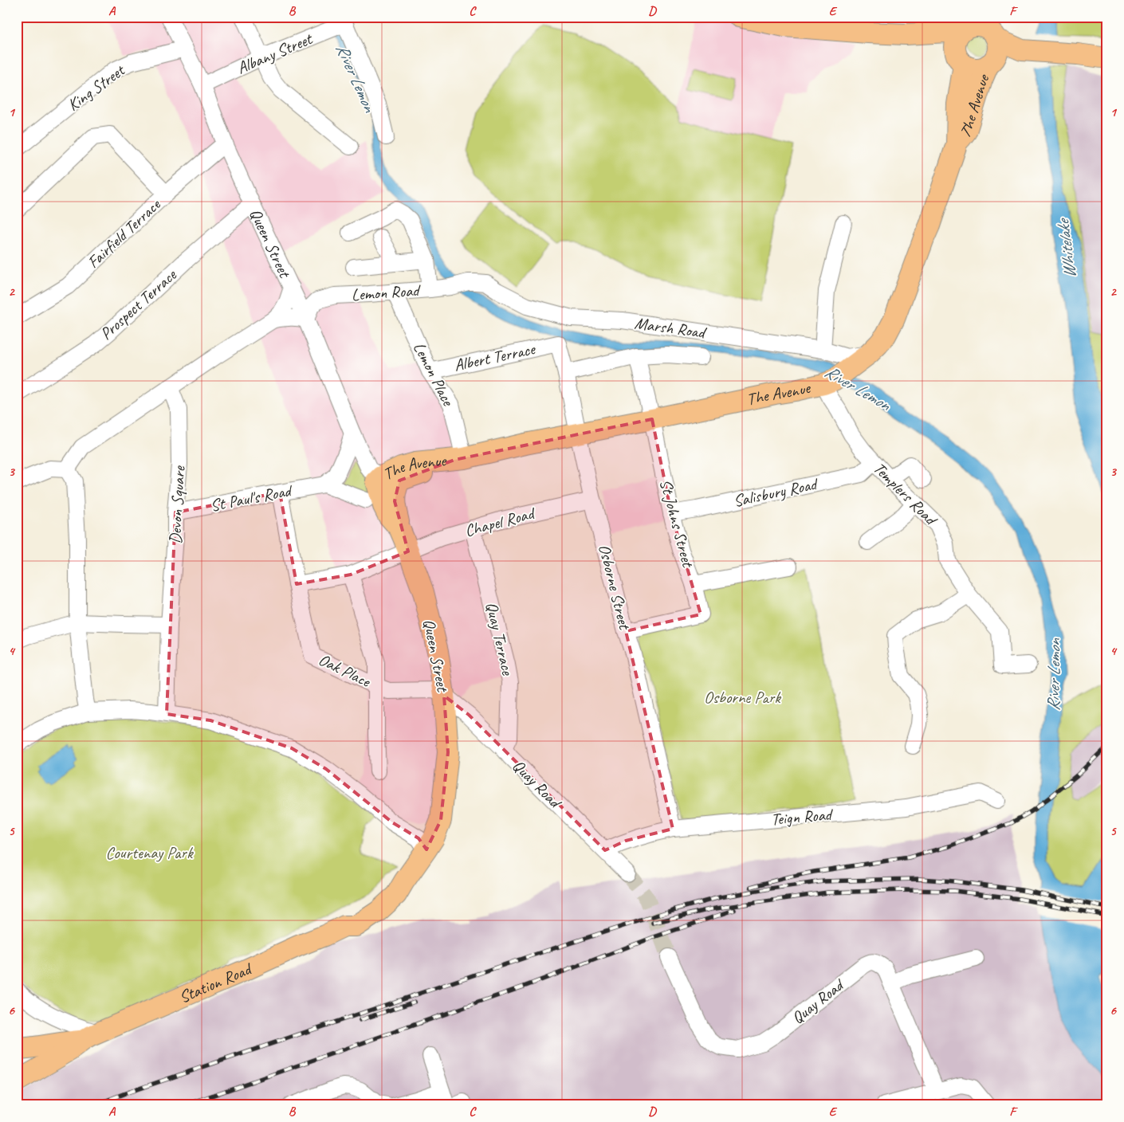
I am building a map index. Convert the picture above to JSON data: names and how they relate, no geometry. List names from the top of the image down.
{
  "streets": {
    "main road": ["The Avenue", "Queen Street", "Station Road"],
    "street": [
      "Albany Street",
      "King Street",
      "Fairfield Terrace",
      "Lemon Road",
      "Prospect Terrace",
      "Marsh Road",
      "Albert Terrace",
      "Lemon Place",
      "Salisbury Road",
      "Templers Road",
      "St Paul's Road",
      "Devon Square",
      "Chapel Road",
      "St Johns Street",
      "Osborne Street",
      "Quay Terrace",
      "Oak Place",
      "Quay Road",
      "Teign Road"
    ]
  },
  "crossings": [
    ["Albany Street", "Queen Street"],
    ["King Street", "Queen Street"],
    ["The Avenue", "Queen Street"],
    ["The Avenue", "Marsh Road"],
    ["The Avenue", "Lemon Place"],
    ["The Avenue", "Templers Road"],
    ["The Avenue", "St Johns Street"],
    ["The Avenue", "Osborne Street"],
    ["Fairfield Terrace", "Queen Street"],
    ["Queen Street", "Lemon Road"],
    ["Queen Street", "Prospect Terrace"],
    ["Queen Street", "Chapel Road"],
    ["Queen Street", "Oak Place"],
    ["Queen Street", "Quay Road"],
    ["Queen Street", "Station Road"],
    ["Lemon Road", "Marsh Road"],
    ["Lemon Road", "Lemon Place"],
    ["Albert Terrace", "Lemon Place"],
    ["Albert Terrace", "Osborne Street"],
    ["Salisbury Road", "Templers Road"],
    ["Salisbury Road", "St Johns Street"],
    ["St Paul's Road", "Devon Square"],
    ["St Paul's Road", "Oak Place"],
    ["Chapel Road", "Osborne Street"],
    ["Chapel Road", "Quay Terrace"],
    ["St Johns Street", "Osborne Street"],
    ["Osborne Street", "Teign Road"],
    ["Quay Terrace", "Quay Road"],
    ["Oak Place", "Quay Road"],
    ["Quay Road", "Teign Road"]
  ],
  "water": ["River Lemon", "Whitelake"],
  "parks": ["Osborne Park", "Courtenay Park"],
  "grid": {
    "columns": [
      "A",
      "B",
      "C",
      "D",
      "E",
      "F"
    ],
    "rows": [
      "1",
      "2",
      "3",
      "4",
      "5",
      "6"
    ]
  }
}
